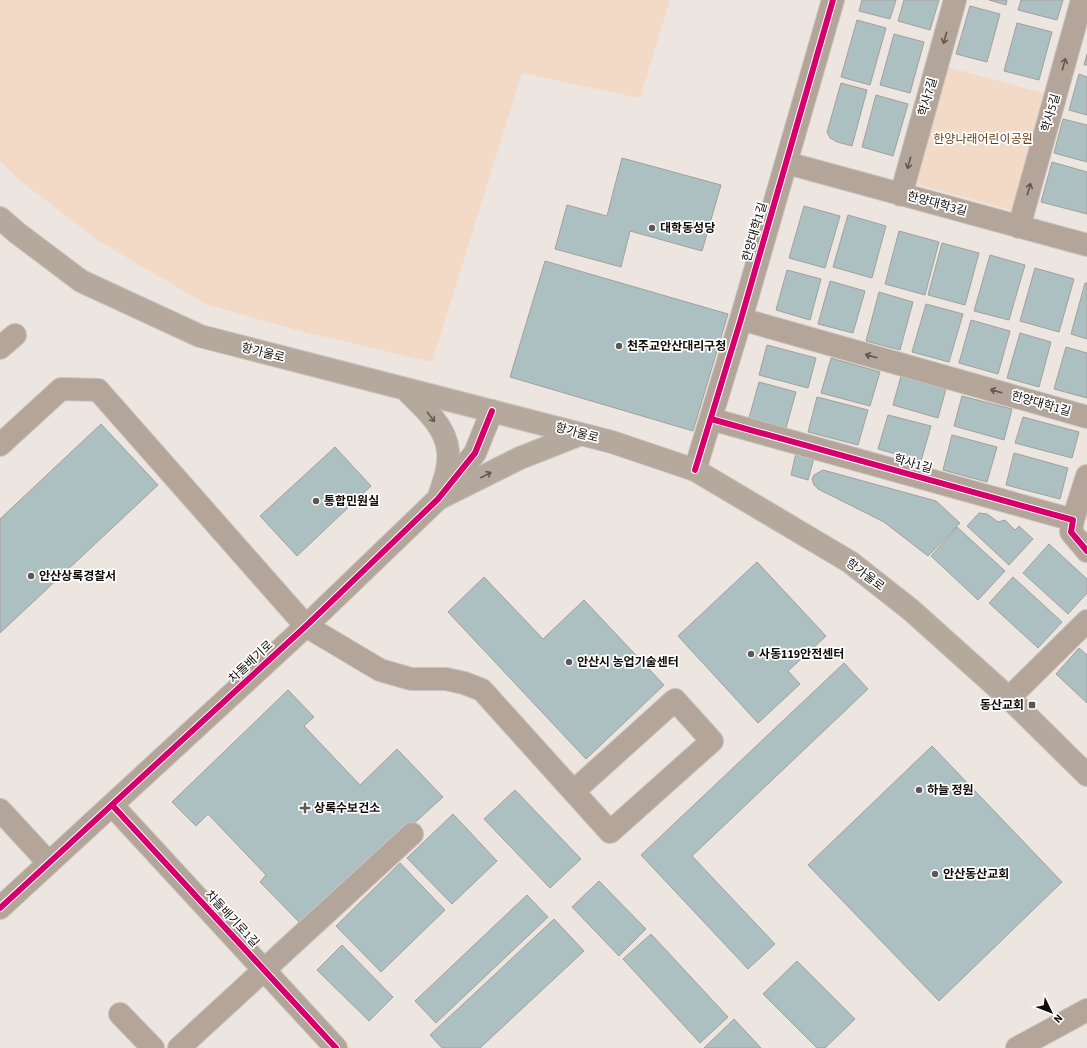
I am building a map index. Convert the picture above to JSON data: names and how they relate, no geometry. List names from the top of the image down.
{
  "streets": {
    "main road": ["항가울로"],
    "street": [
      "학사7길",
      "학사5길",
      "한양대학3길",
      "한양대학1길",
      "학사1길",
      "차돌배기로",
      "차돌배기로1길"
    ]
  },
  "crossings": [
    ["학사7길", "한양대학3길"],
    ["학사5길", "한양대학3길"],
    ["한양대학3길", "한양대학1길"],
    ["한양대학1길", "항가울로"],
    ["한양대학1길", "학사1길"],
    ["항가울로", "차돌배기로"],
    ["차돌배기로", "차돌배기로1길"]
  ],
  "one_way": ["학사7길", "학사5길", "한양대학1길"],
  "parks": ["한양나래어린이공원"],
  "places": {
    "other": [
      "대학동성당",
      "천주교안산대리구청",
      "통합민원실",
      "안산상록경찰서",
      "사동119안전센터",
      "안산시 농업기술센터",
      "하늘 정원",
      "안산동산교회"
    ],
    "transit": ["동산교회"],
    "health": ["상록수보건소"]
  },
  "north": "bottom right"
}
